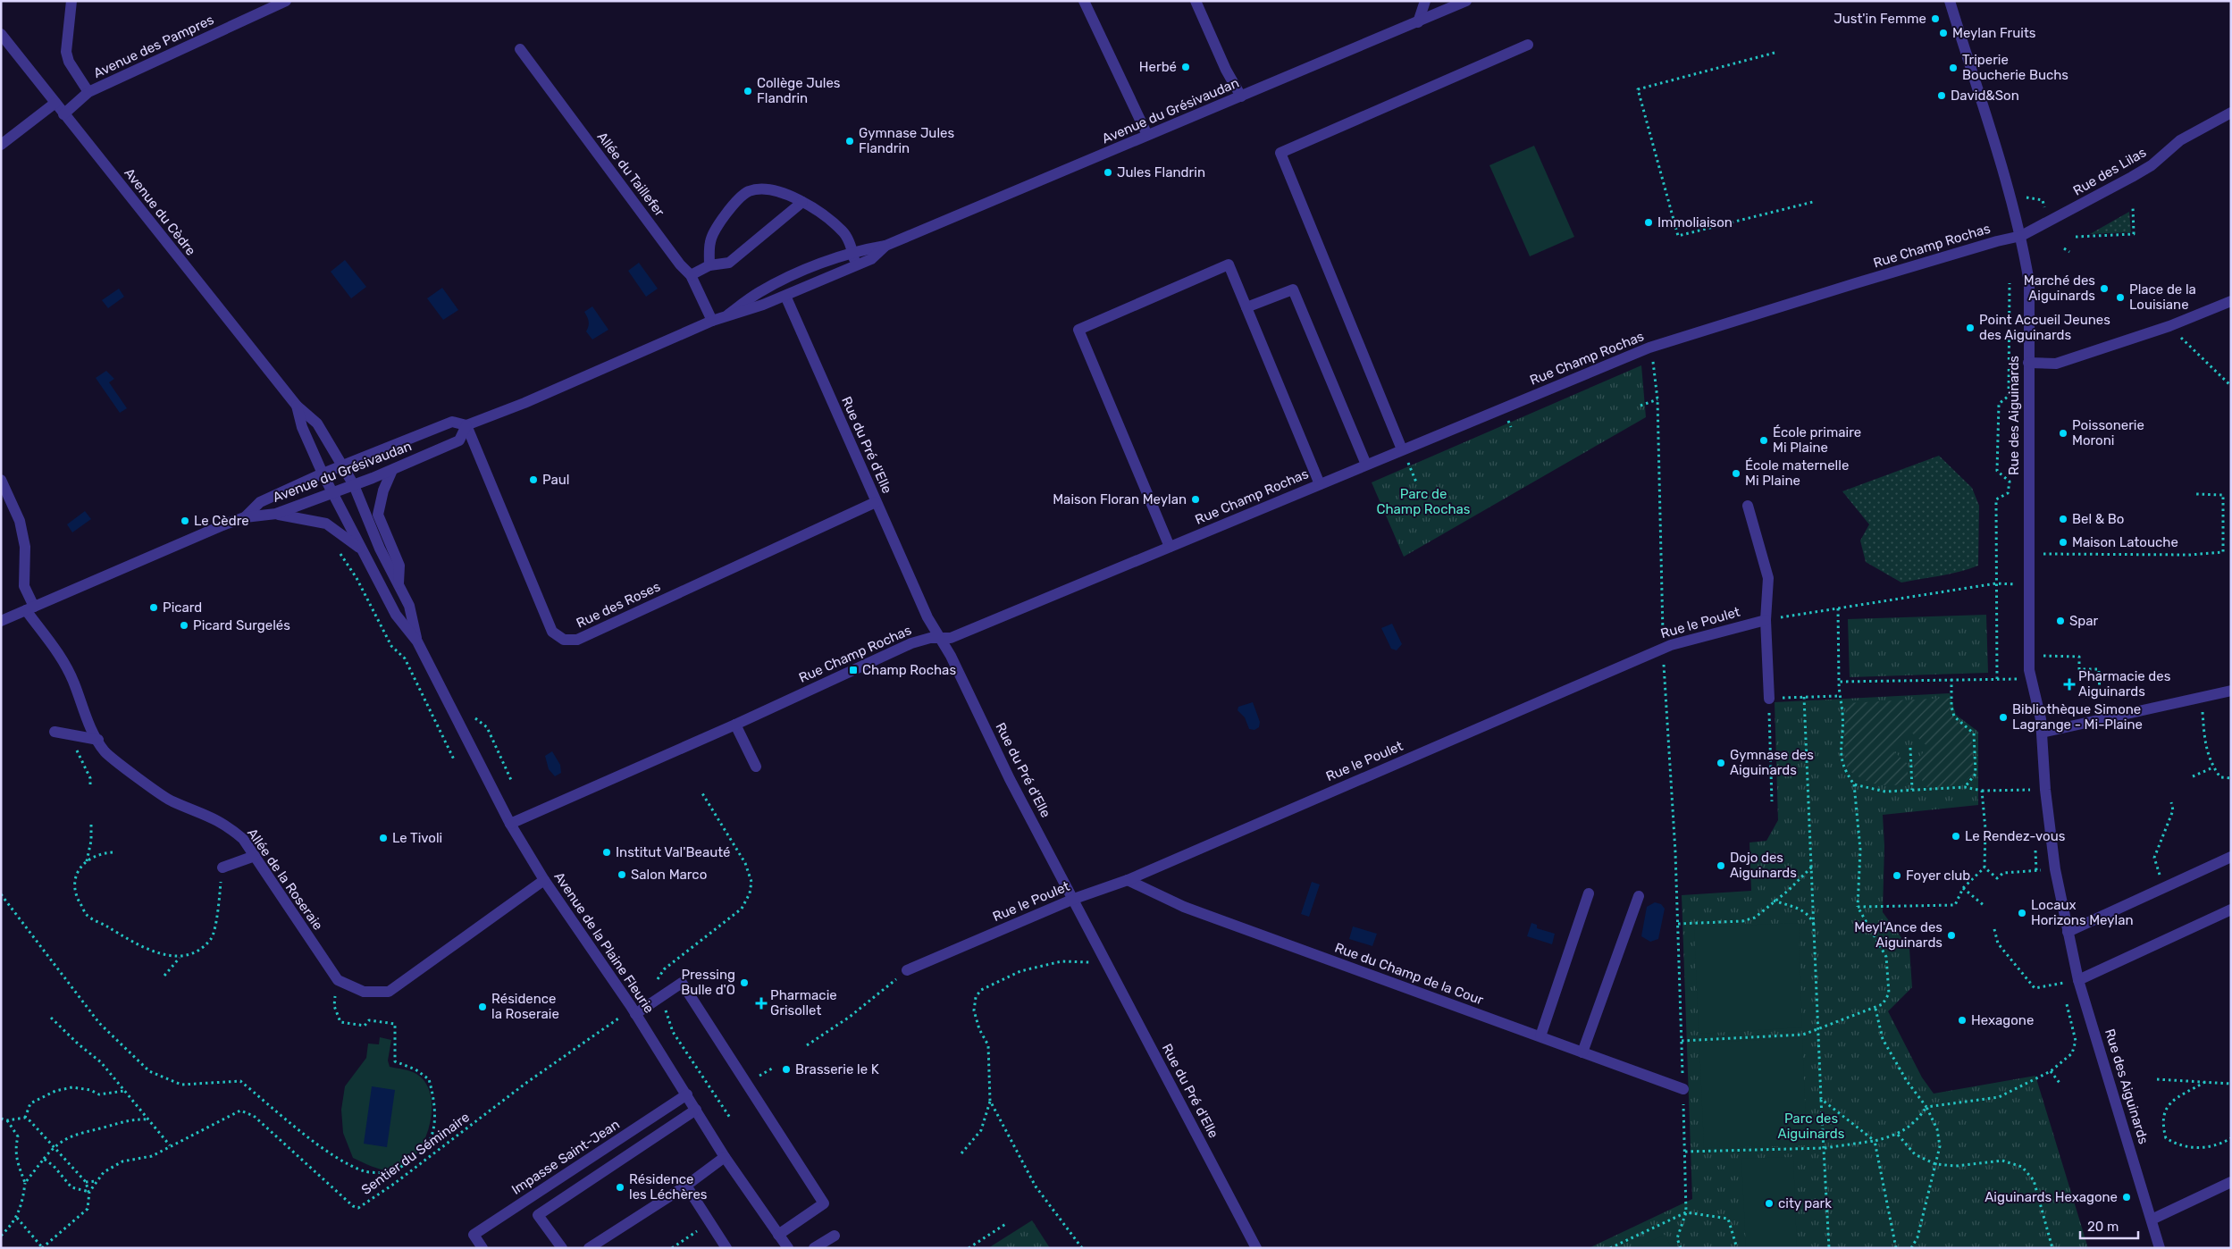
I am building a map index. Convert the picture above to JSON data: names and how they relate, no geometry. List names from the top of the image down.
{
  "streets": {
    "street": [
      "Avenue des Pampres",
      "Avenue du Grésivaudan",
      "Rue des Lilas",
      "Allée du Taillefer",
      "Avenue du Cèdre",
      "Rue Champ Rochas",
      "Rue des Aiguinards",
      "Rue du Pré d'Elle",
      "Rue des Roses",
      "Rue le Poulet",
      "Allée de la Roseraie",
      "Avenue de la Plaine Fleurie",
      "Rue du Champ de la Cour",
      "Impasse Saint-Jean"
    ],
    "path": ["Sentier du Séminaire"]
  },
  "crossings": [
    ["Avenue des Pampres", "Avenue du Cèdre"],
    ["Avenue du Grésivaudan", "Allée du Taillefer"],
    ["Avenue du Grésivaudan", "Avenue du Cèdre"],
    ["Avenue du Grésivaudan", "Rue du Pré d'Elle"],
    ["Avenue du Grésivaudan", "Rue des Roses"],
    ["Avenue du Grésivaudan", "Avenue de la Plaine Fleurie"],
    ["Rue des Lilas", "Rue Champ Rochas"],
    ["Rue des Lilas", "Rue des Aiguinards"],
    ["Avenue du Cèdre", "Avenue de la Plaine Fleurie"],
    ["Rue Champ Rochas", "Rue des Aiguinards"],
    ["Rue Champ Rochas", "Rue du Pré d'Elle"],
    ["Rue Champ Rochas", "Avenue de la Plaine Fleurie"],
    ["Rue du Pré d'Elle", "Rue des Roses"],
    ["Rue du Pré d'Elle", "Rue le Poulet"],
    ["Rue le Poulet", "Rue du Champ de la Cour"],
    ["Avenue de la Plaine Fleurie", "Impasse Saint-Jean"]
  ],
  "parks": ["Parc de Champ Rochas", "Parc des Aiguinards"],
  "places": {
    "other": [
      "Just'in Femme",
      "Meylan Fruits",
      "Herbé",
      "Triperie Boucherie Buchs",
      "Collège Jules Flandrin",
      "David&Son",
      "Gymnase Jules Flandrin",
      "Jules Flandrin",
      "Immoliaison",
      "Marché des Aiguinards",
      "Place de la Louisiane",
      "Point Accueil Jeunes des Aiguinards",
      "Poissonerie Moroni",
      "École primaire Mi Plaine",
      "École maternelle Mi Plaine",
      "Paul",
      "Maison Floran Meylan",
      "Bel & Bo",
      "Le Cèdre",
      "Maison Latouche",
      "Picard",
      "Spar",
      "Picard Surgelés",
      "Bibliothèque Simone Lagrange - Mi-Plaine",
      "Gymnase des Aiguinards",
      "Le Rendez-vous",
      "Le Tivoli",
      "Institut Val'Beauté",
      "Dojo des Aiguinards",
      "Salon Marco",
      "Foyer club",
      "Locaux Horizons Meylan",
      "Meyl'Ance des Aiguinards",
      "Pressing Bulle d'O",
      "Résidence la Roseraie",
      "Hexagone",
      "Brasserie le K",
      "Résidence les Léchères",
      "Aiguinards Hexagone",
      "city park"
    ],
    "transit": ["Champ Rochas"],
    "health": ["Pharmacie des Aiguinards", "Pharmacie Grisollet"]
  },
  "scale_bar": "20 m"
}
